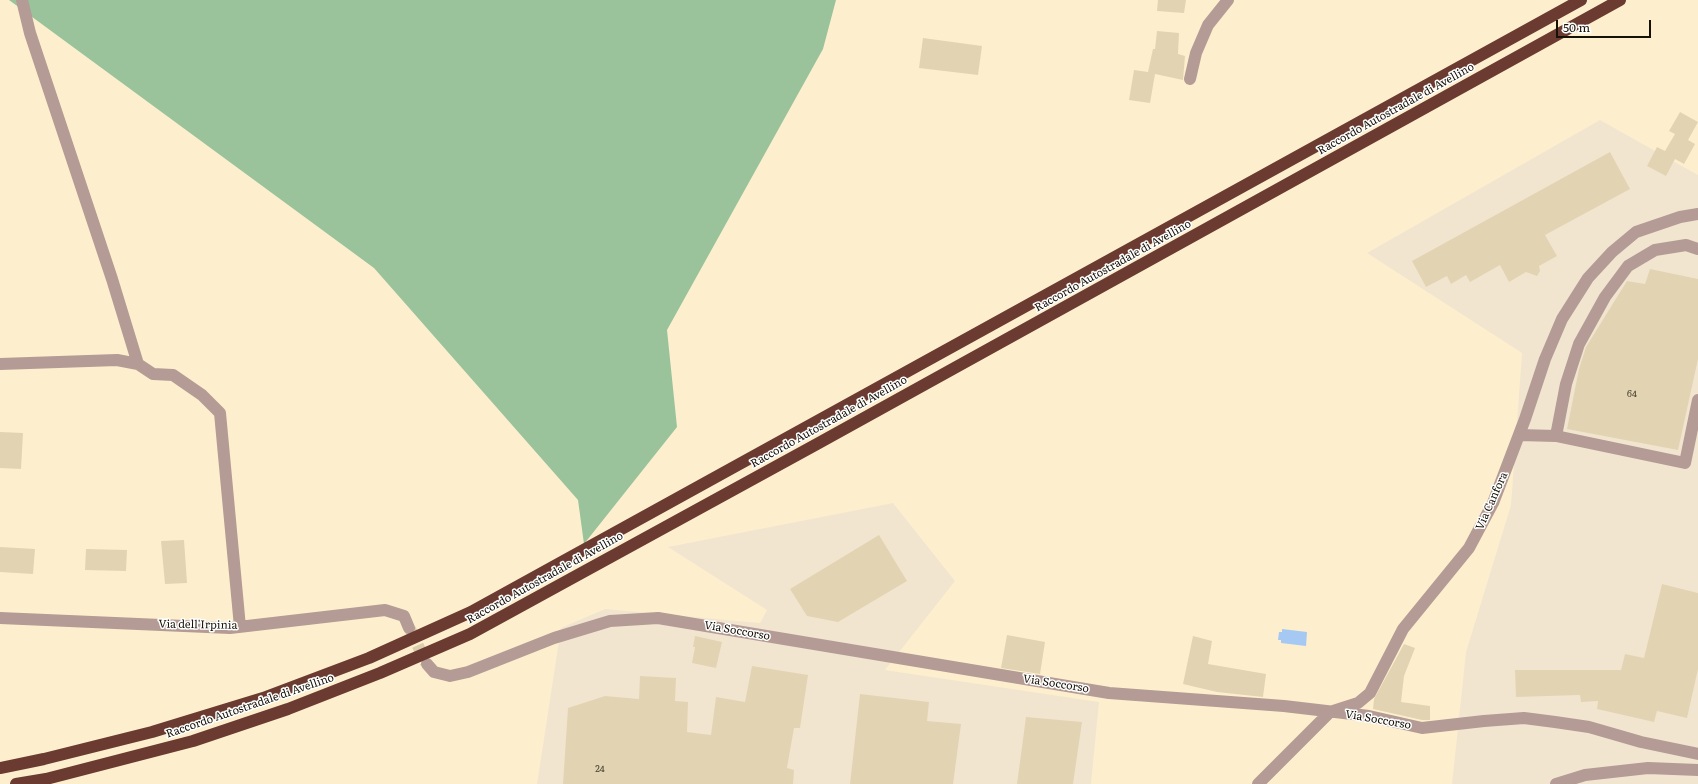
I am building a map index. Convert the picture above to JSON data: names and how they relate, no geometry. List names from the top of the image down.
{
  "streets": {
    "highway": ["Raccordo Autostradale di Avellino"],
    "street": ["Via Canfora", "Via dell'Irpinia", "Via Soccorso"]
  },
  "crossings": [
    ["Via Canfora", "Via Soccorso"]
  ],
  "house_numbers": ["64", "24"],
  "scale_bar": "50 m"
}
